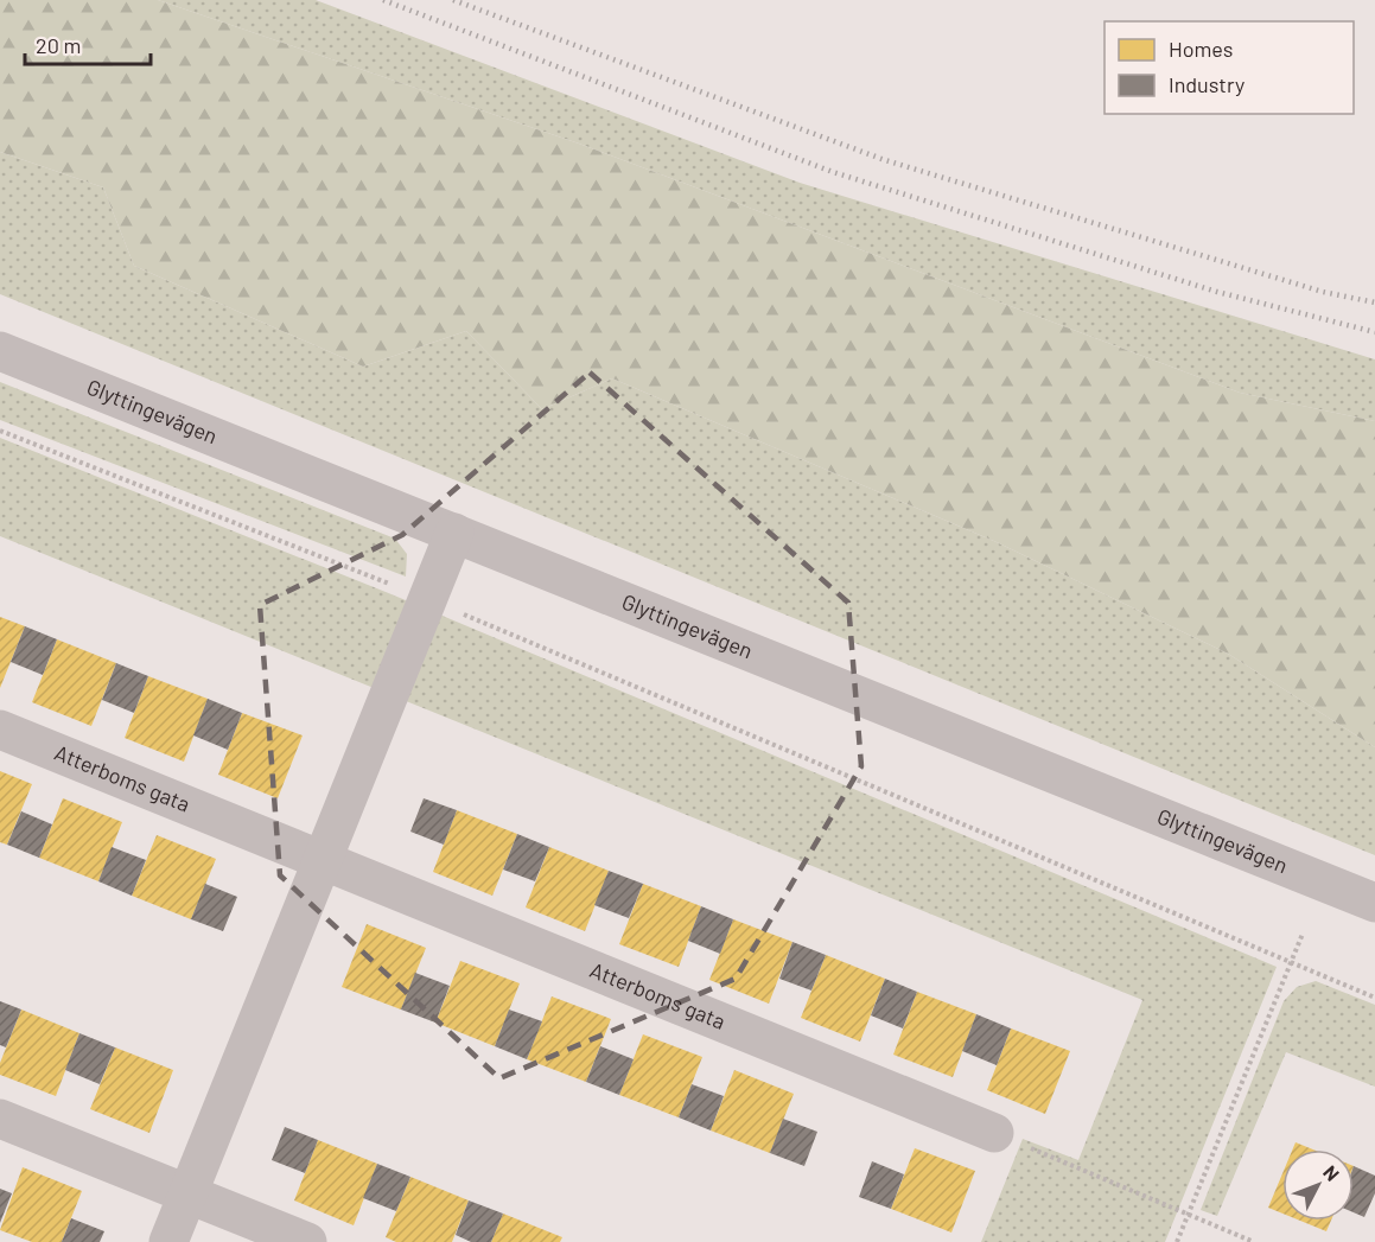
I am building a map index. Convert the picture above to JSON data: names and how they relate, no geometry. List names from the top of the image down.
{
  "streets": {
    "street": ["Glyttingevägen", "Atterboms gata"]
  },
  "legend": ["Homes", "Industry"],
  "scale_bar": "20 m",
  "north": "top right"
}
